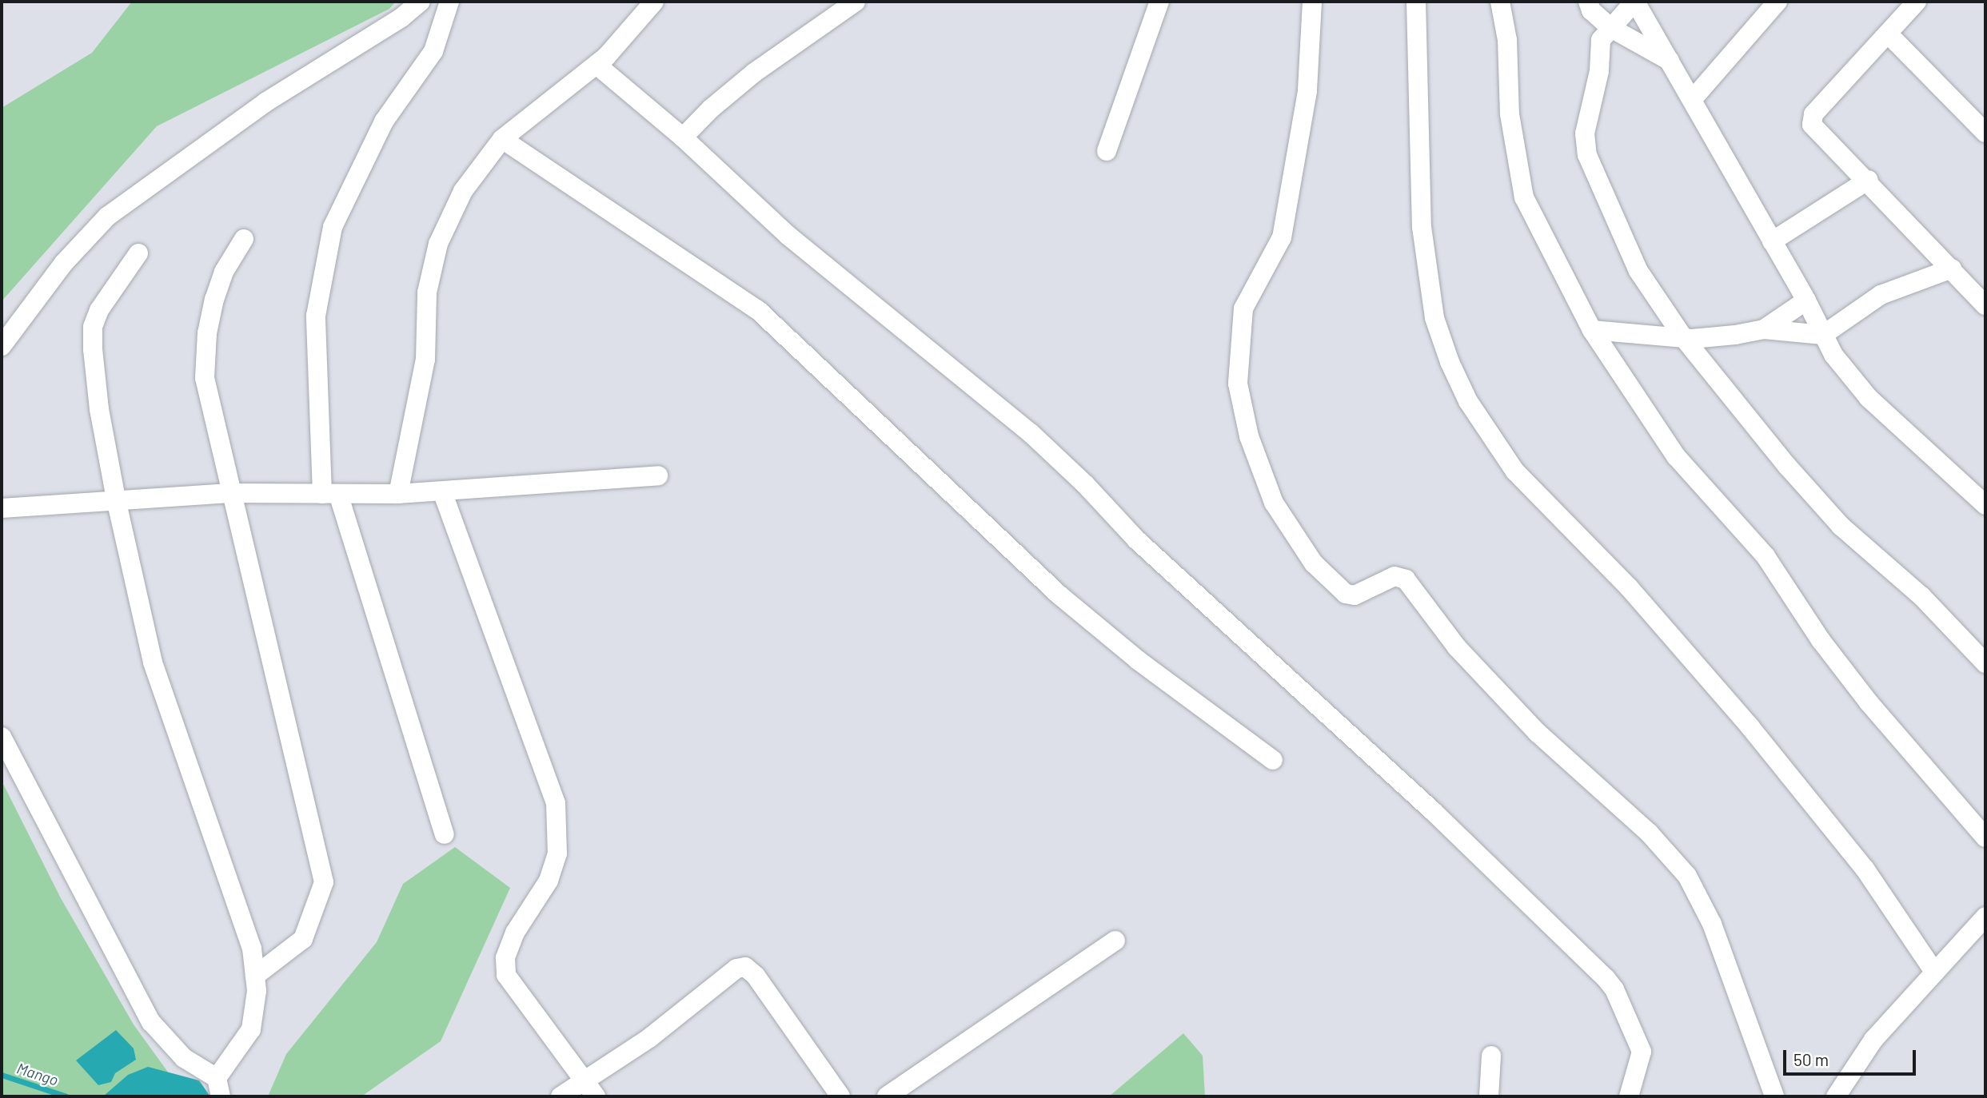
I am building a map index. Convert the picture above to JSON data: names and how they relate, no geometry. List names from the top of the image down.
{
  "water": ["Mango"],
  "scale_bar": "50 m"
}
